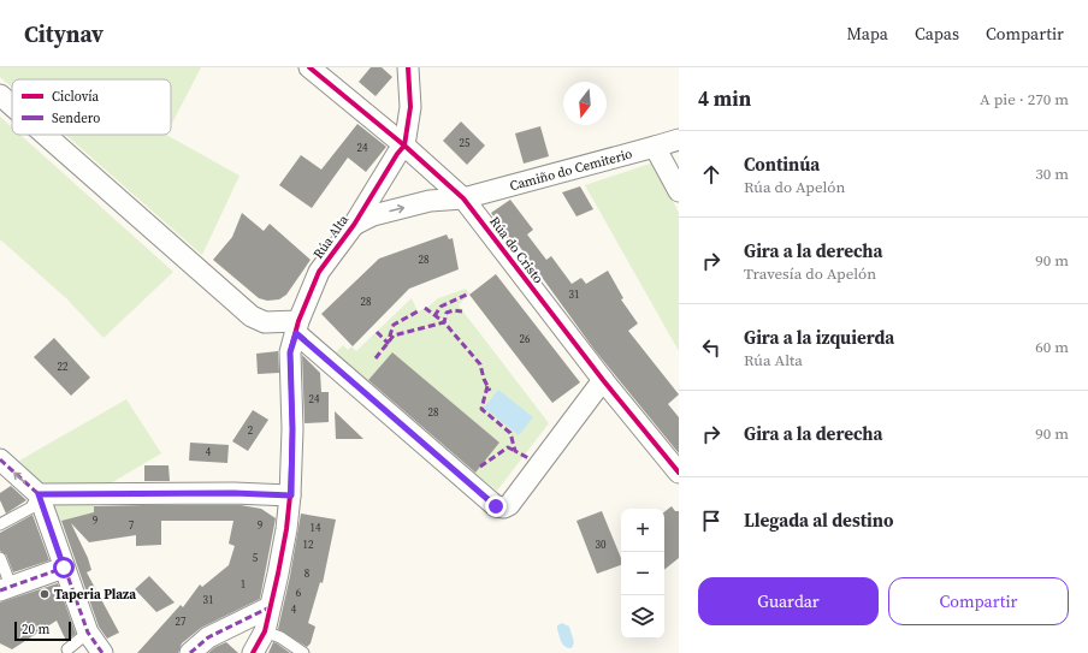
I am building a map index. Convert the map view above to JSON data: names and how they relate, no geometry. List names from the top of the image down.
{
  "streets": {
    "street": ["Camiño do Cemiterio", "Rúa Alta", "Rúa do Cristo"]
  },
  "crossings": [
    ["Camiño do Cemiterio", "Rúa Alta"],
    ["Camiño do Cemiterio", "Rúa do Cristo"],
    ["Rúa Alta", "Rúa do Cristo"]
  ],
  "places": ["Taperia Plaza"],
  "house_numbers": [
    "25",
    "24",
    "28",
    "31",
    "28",
    "26",
    "22",
    "24",
    "28",
    "2",
    "4",
    "9",
    "7",
    "9",
    "14",
    "12",
    "30",
    "5",
    "8",
    "1",
    "6",
    "31",
    "4",
    "27"
  ],
  "legend": ["Ciclovía", "Sendero"],
  "scale_bar": "20 m",
  "north": "bottom",
  "page": {
    "header": "Citynav",
    "nav": ["Mapa", "Capas", "Compartir"],
    "heading": ["4 min", "A pie · 270 m"],
    "list": [
      ["Continúa", "Rúa do Apelón", "30 m"],
      ["Gira a la derecha", "Travesía do Apelón", "90 m"],
      ["Gira a la izquierda", "Rúa Alta", "60 m"],
      ["Gira a la derecha", "90 m"],
      "Llegada al destino"
    ],
    "map_buttons": ["+", "−"],
    "buttons": ["Guardar", "Compartir"],
    "scale": "20 m"
  }
}
